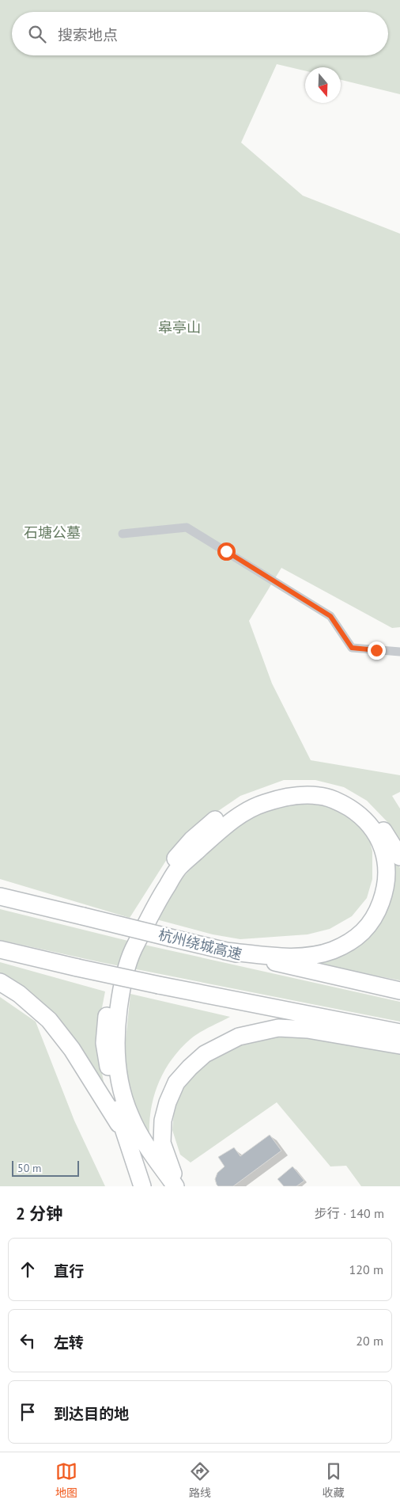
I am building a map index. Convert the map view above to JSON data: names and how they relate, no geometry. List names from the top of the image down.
{
  "streets": {
    "highway": ["杭州绕城高速"]
  },
  "parks": ["皋亭山", "石塘公墓"],
  "scale_bar": "50 m",
  "north": "bottom",
  "page": {
    "search": "搜索地点",
    "scale": "50 m",
    "heading": ["2 分钟", "步行 · 140 m"],
    "list": [
      ["直行", "120 m"],
      ["左转", "20 m"],
      "到达目的地"
    ],
    "nav": ["地图", "路线", "收藏"]
  }
}
